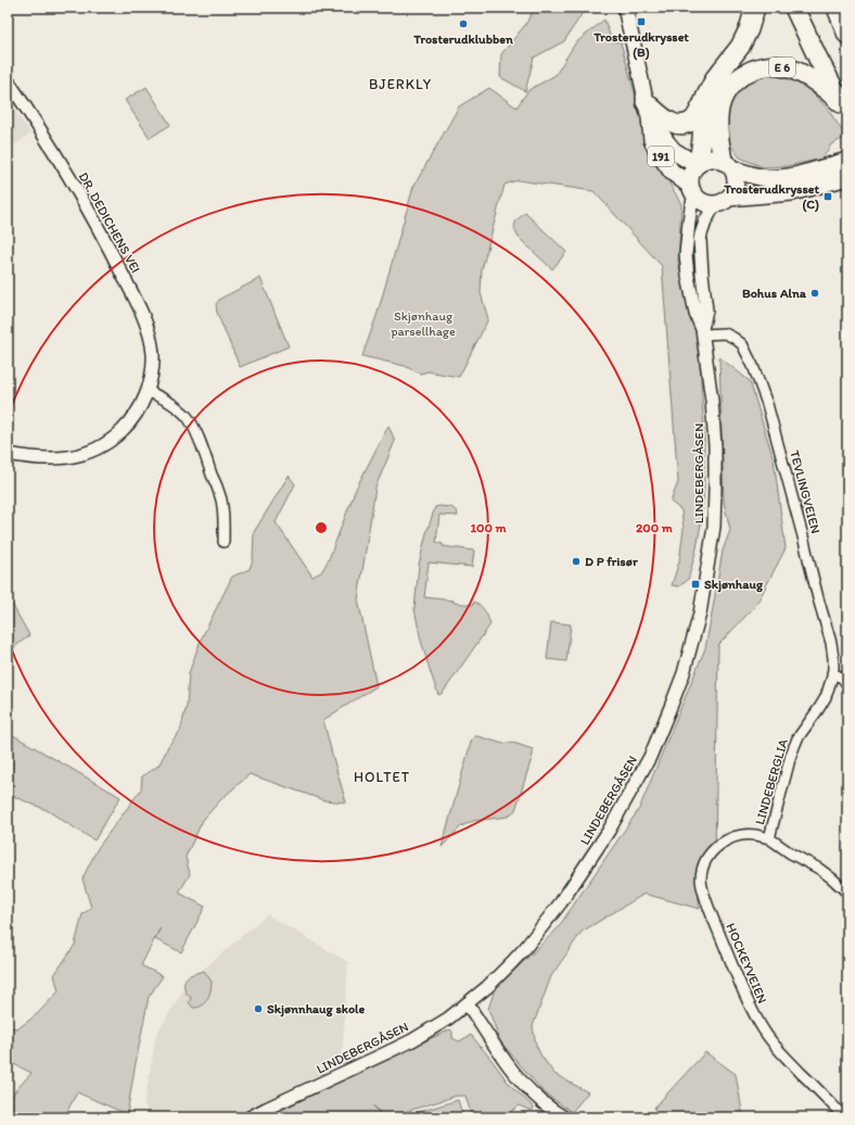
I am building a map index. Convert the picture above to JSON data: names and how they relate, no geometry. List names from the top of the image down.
{
  "streets": {
    "highway": ["E 6", "191"],
    "street": [
      "DR. DEDICHENS VEI",
      "LINDEBERGÅSEN",
      "TEVLINGVEIEN",
      "LINDEBERGLIA",
      "HOCKEYVEIEN"
    ]
  },
  "crossings": [
    ["E 6", "191"],
    ["191", "LINDEBERGÅSEN"],
    ["LINDEBERGÅSEN", "TEVLINGVEIEN"],
    ["TEVLINGVEIEN", "LINDEBERGLIA"],
    ["LINDEBERGLIA", "HOCKEYVEIEN"]
  ],
  "districts": ["BJERKLY", "HOLTET"],
  "parks": ["Skjønhaug parsellhage"],
  "places": {
    "transit": ["Trosterudkrysset (B)", "Trosterudkrysset (C)", "Skjønhaug"],
    "other": [
      "Trosterudklubben",
      "Bohus Alna",
      "D P frisør",
      "Skjønnhaug skole"
    ]
  },
  "rings": ["100 m", "200 m"]
}
